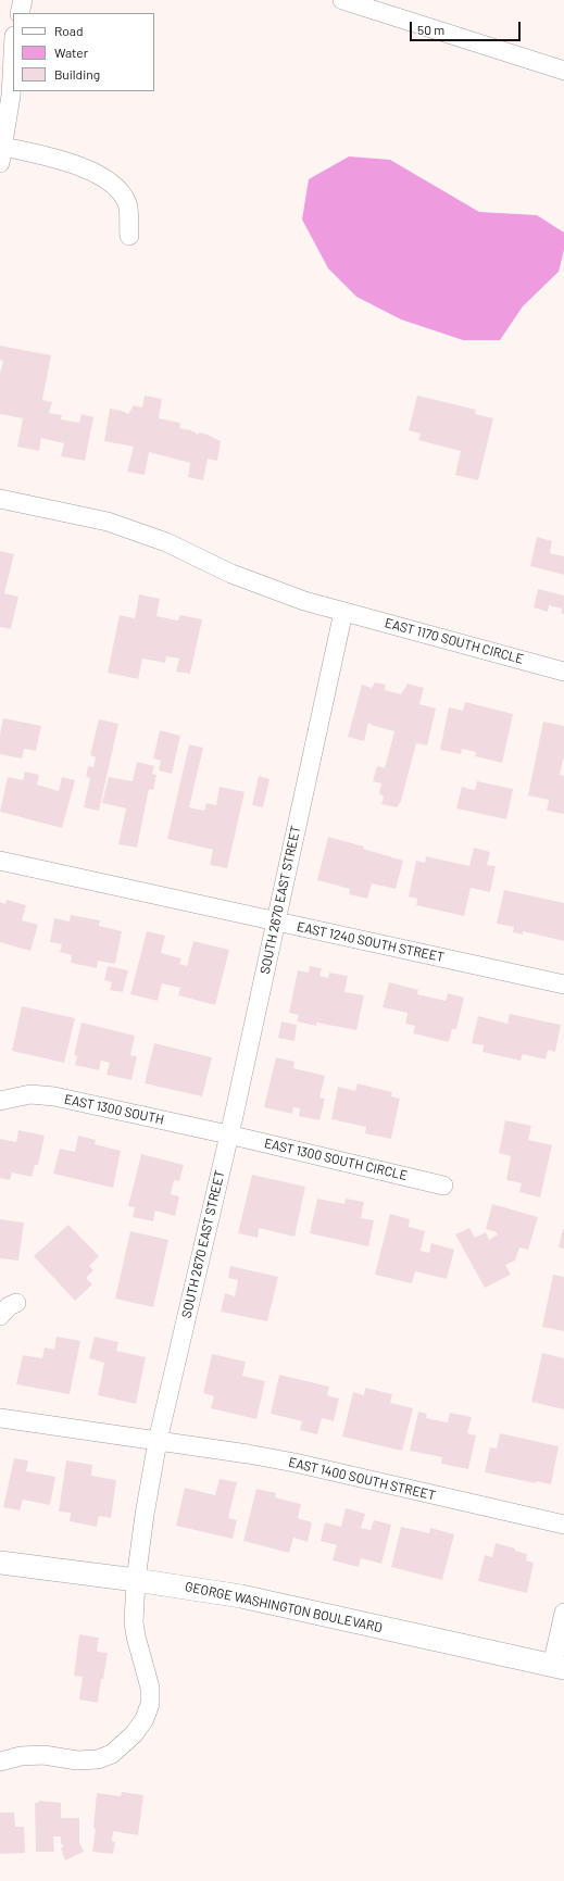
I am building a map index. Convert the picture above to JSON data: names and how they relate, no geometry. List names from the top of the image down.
{
  "streets": {
    "main road": ["GEORGE WASHINGTON BOULEVARD"],
    "street": [
      "EAST 1170 SOUTH CIRCLE",
      "SOUTH 2670 EAST STREET",
      "EAST 1240 SOUTH STREET",
      "EAST 1300 SOUTH",
      "EAST 1300 SOUTH CIRCLE",
      "EAST 1400 SOUTH STREET"
    ]
  },
  "crossings": [
    ["EAST 1170 SOUTH CIRCLE", "SOUTH 2670 EAST STREET"],
    ["SOUTH 2670 EAST STREET", "EAST 1240 SOUTH STREET"],
    ["SOUTH 2670 EAST STREET", "EAST 1300 SOUTH"],
    ["SOUTH 2670 EAST STREET", "EAST 1300 SOUTH CIRCLE"],
    ["SOUTH 2670 EAST STREET", "EAST 1400 SOUTH STREET"],
    ["SOUTH 2670 EAST STREET", "GEORGE WASHINGTON BOULEVARD"],
    ["EAST 1300 SOUTH", "EAST 1300 SOUTH CIRCLE"]
  ],
  "legend": ["Road", "Water", "Building"],
  "scale_bar": "50 m"
}
